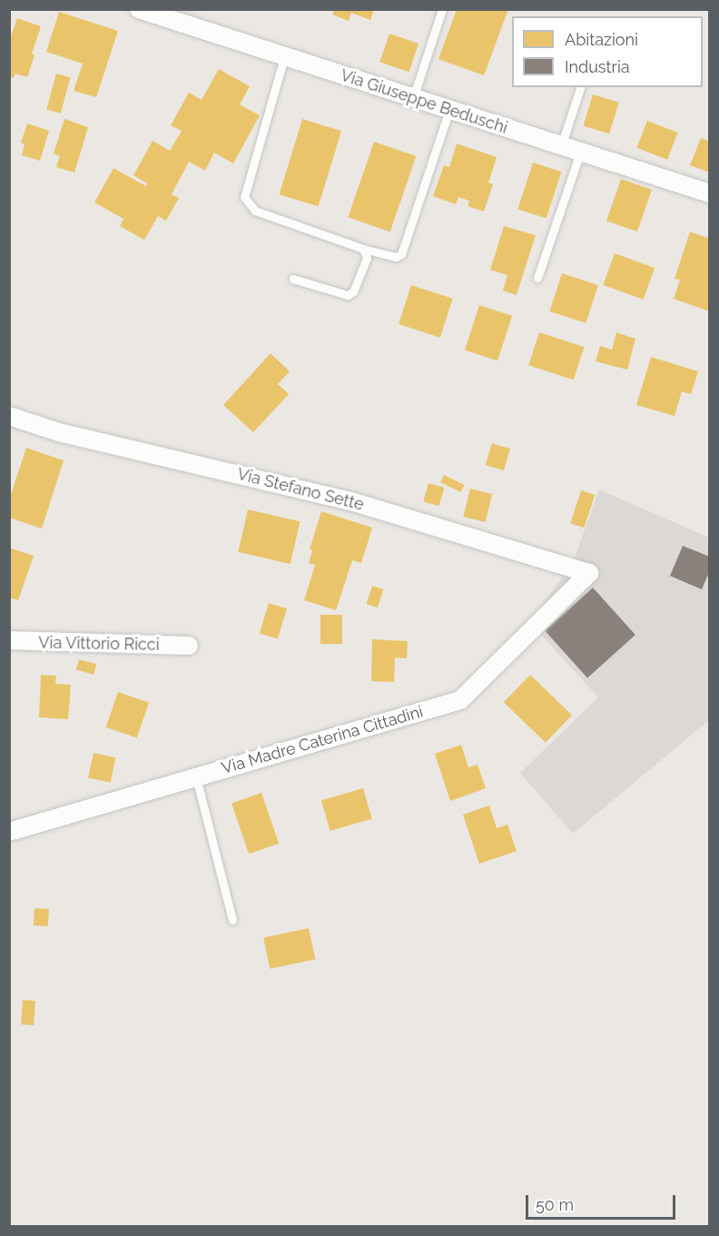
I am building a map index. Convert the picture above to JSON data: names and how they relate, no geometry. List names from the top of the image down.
{
  "streets": {
    "street": [
      "Via Giuseppe Beduschi",
      "Via Stefano Sette",
      "Via Vittorio Ricci",
      "Via Madre Caterina Cittadini"
    ]
  },
  "crossings": [
    ["Via Stefano Sette", "Via Madre Caterina Cittadini"]
  ],
  "legend": ["Abitazioni", "Industria"],
  "scale_bar": "50 m"
}
